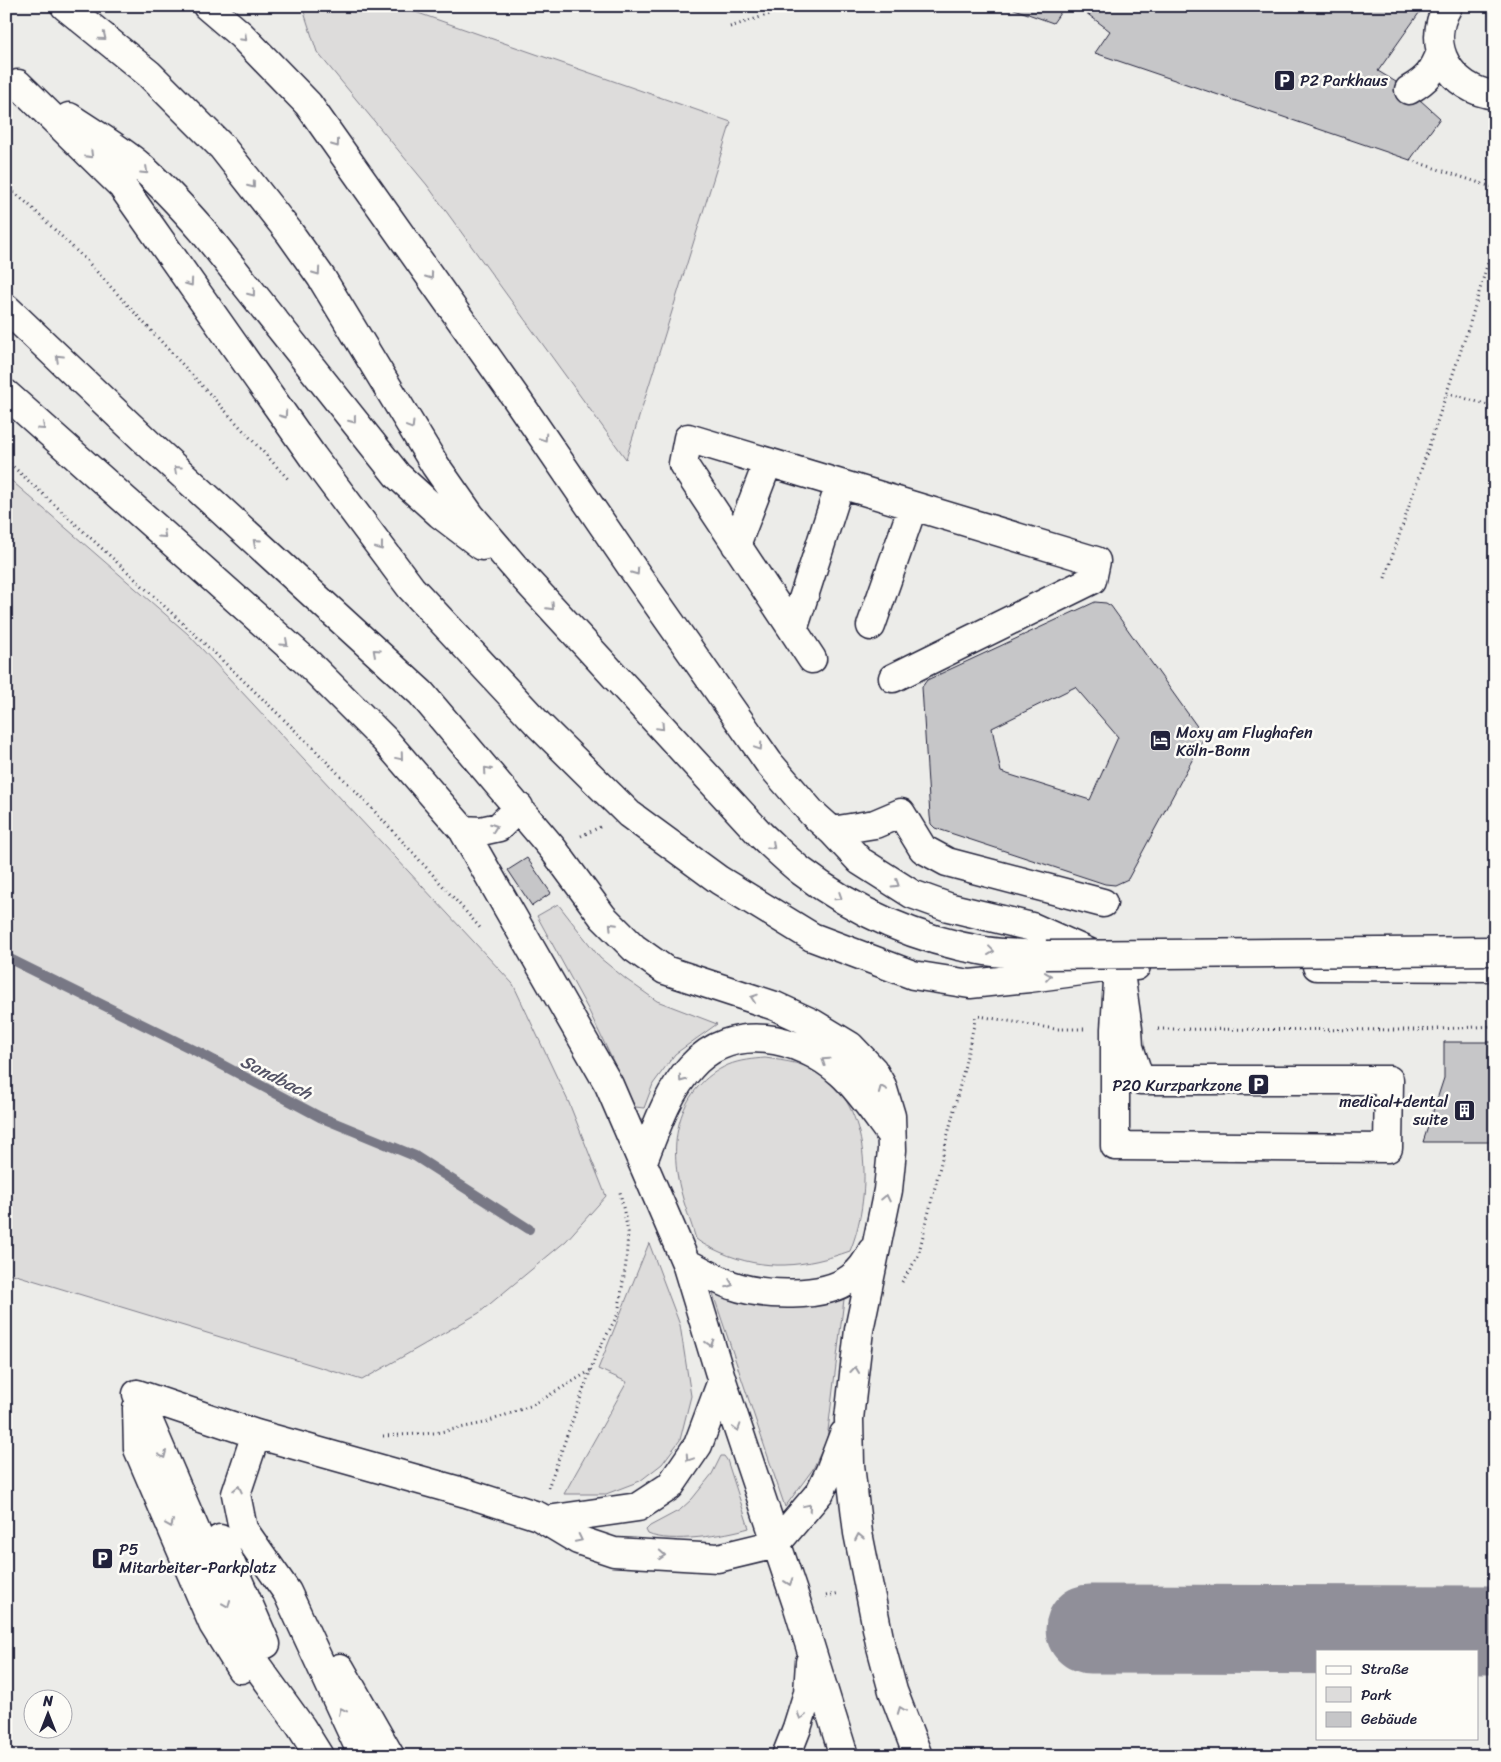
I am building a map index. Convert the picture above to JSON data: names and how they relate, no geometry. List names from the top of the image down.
{
  "water": ["Sandbach"],
  "places": {
    "parking": ["P2 Parkhaus", "P20 Kurzparkzone", "P5 Mitarbeiter-Parkplatz"],
    "hotel": ["Moxy am Flughafen Köln-Bonn"],
    "building": ["medical+dental suite"]
  },
  "legend": ["Straße", "Park", "Gebäude"],
  "north": "top"
}
